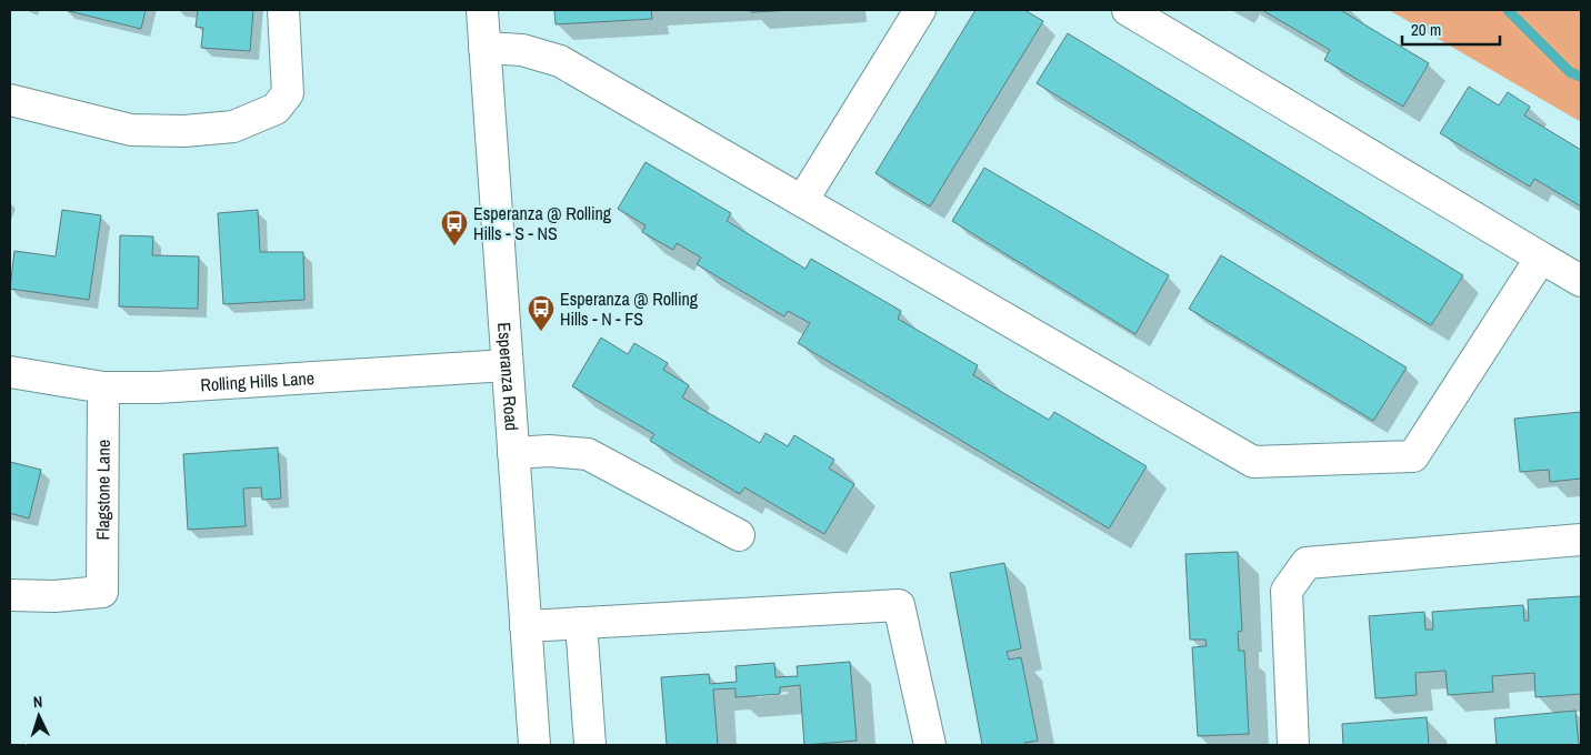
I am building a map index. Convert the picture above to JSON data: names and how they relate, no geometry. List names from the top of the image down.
{
  "streets": {
    "street": ["Esperanza Road", "Rolling Hills Lane", "Flagstone Lane"]
  },
  "crossings": [
    ["Esperanza Road", "Rolling Hills Lane"],
    ["Rolling Hills Lane", "Flagstone Lane"]
  ],
  "places": {
    "bus stop": ["Esperanza @ Rolling Hills - S - NS", "Esperanza @ Rolling Hills - N - FS"]
  },
  "scale_bar": "20 m",
  "north": "top"
}
